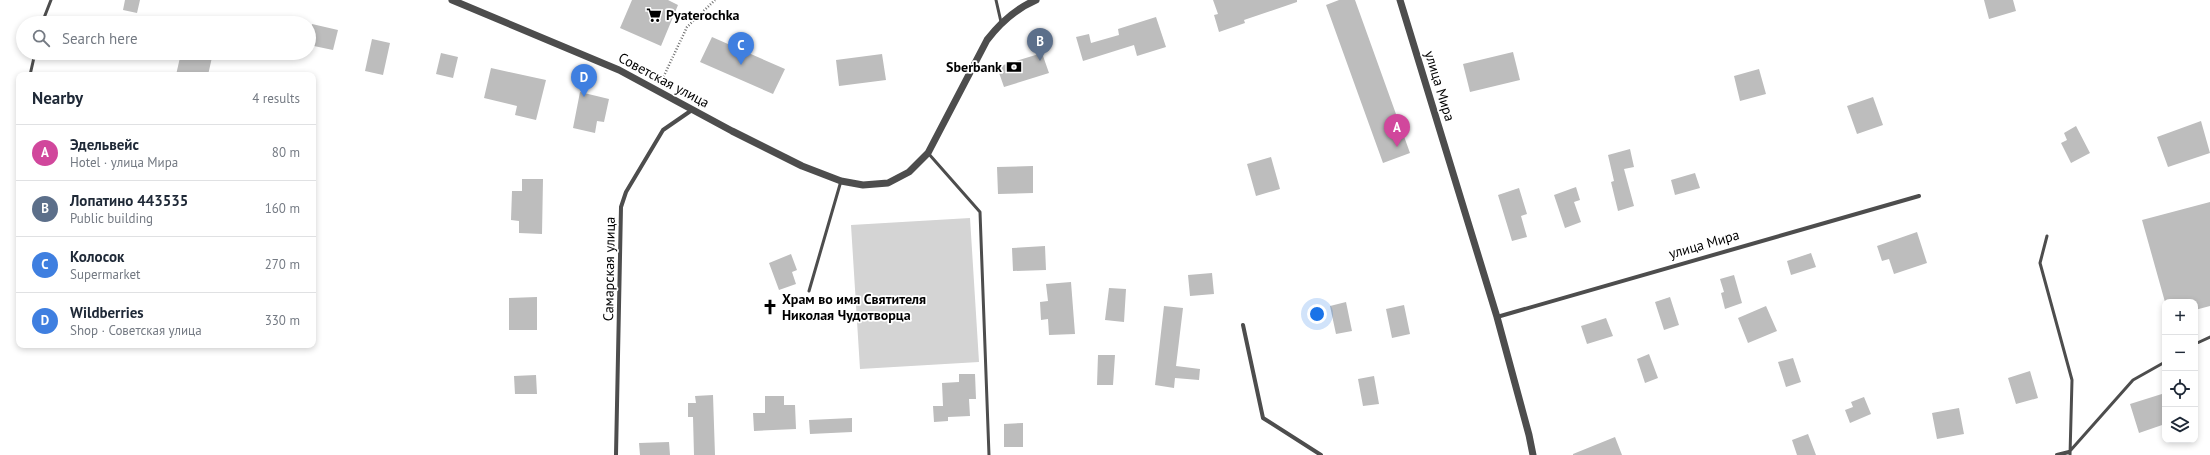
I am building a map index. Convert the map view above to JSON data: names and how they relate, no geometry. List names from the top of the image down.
{
  "streets": {
    "street": ["Советская улица", "улица Мира", "Самарская улица"]
  },
  "crossings": [
    ["Советская улица", "Самарская улица"]
  ],
  "places": {
    "supermarket": ["Pyaterochka"],
    "bank": ["Sberbank"],
    "church": ["Храм во имя Святителя Николая Чудотворца"]
  },
  "page": {
    "search": "Search here",
    "pins": [
      "B",
      "C",
      "D",
      "A"
    ],
    "heading": ["Nearby", "4 results"],
    "list": [
      {
        "mark": "A",
        "name": "Эдельвейс",
        "note": "Hotel · улица Мира",
        "value": "80 m"
      },
      {
        "mark": "B",
        "name": "Лопатино 443535",
        "note": "Public building",
        "value": "160 m"
      },
      {
        "mark": "C",
        "name": "Колосок",
        "note": "Supermarket",
        "value": "270 m"
      },
      {
        "mark": "D",
        "name": "Wildberries",
        "note": "Shop · Советская улица",
        "value": "330 m"
      }
    ],
    "map_buttons": ["+", "−"]
  }
}
